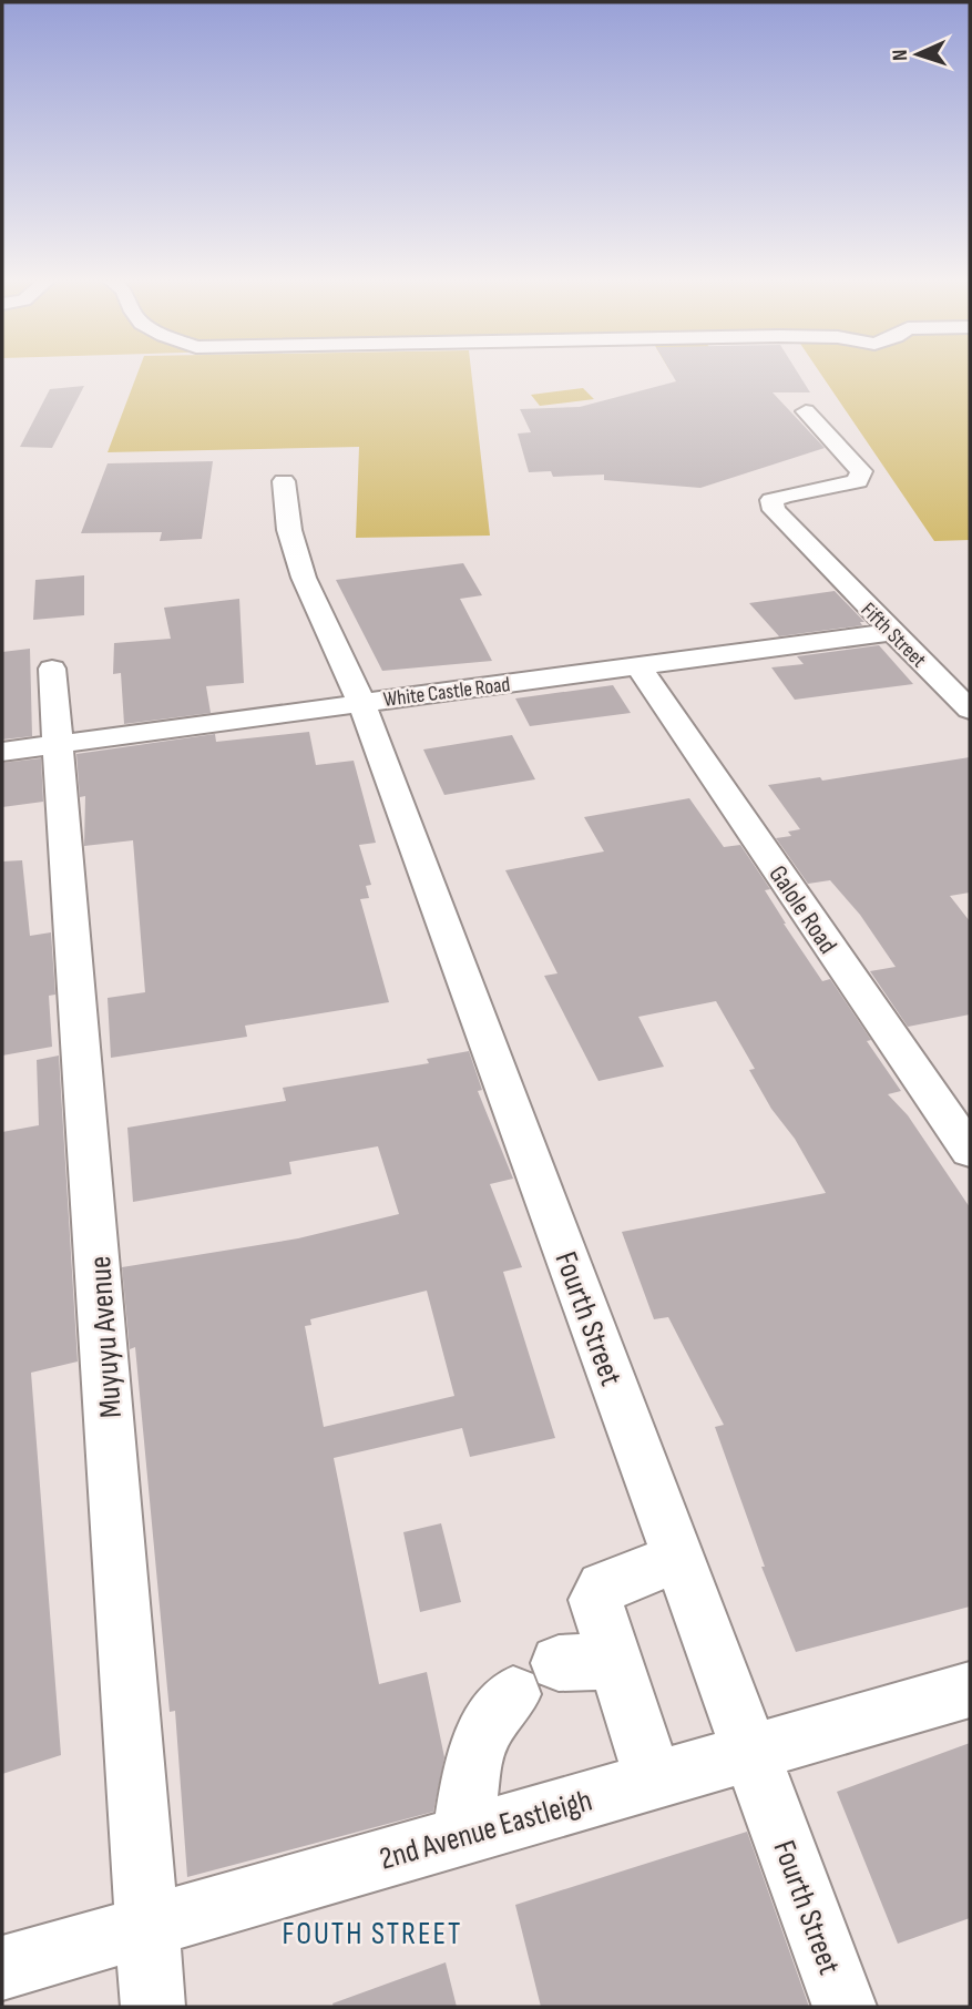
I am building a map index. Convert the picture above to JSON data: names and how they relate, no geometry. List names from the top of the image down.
{
  "streets": {
    "street": [
      "Fifth Street",
      "White Castle Road",
      "Galole Road",
      "Fourth Street",
      "Muyuyu Avenue",
      "2nd Avenue Eastleigh"
    ]
  },
  "crossings": [
    ["Fifth Street", "White Castle Road"],
    ["White Castle Road", "Galole Road"],
    ["White Castle Road", "Fourth Street"],
    ["White Castle Road", "Muyuyu Avenue"],
    ["Fourth Street", "2nd Avenue Eastleigh"],
    ["Muyuyu Avenue", "2nd Avenue Eastleigh"]
  ],
  "districts": ["FOUTH STREET"],
  "north": "left"
}
